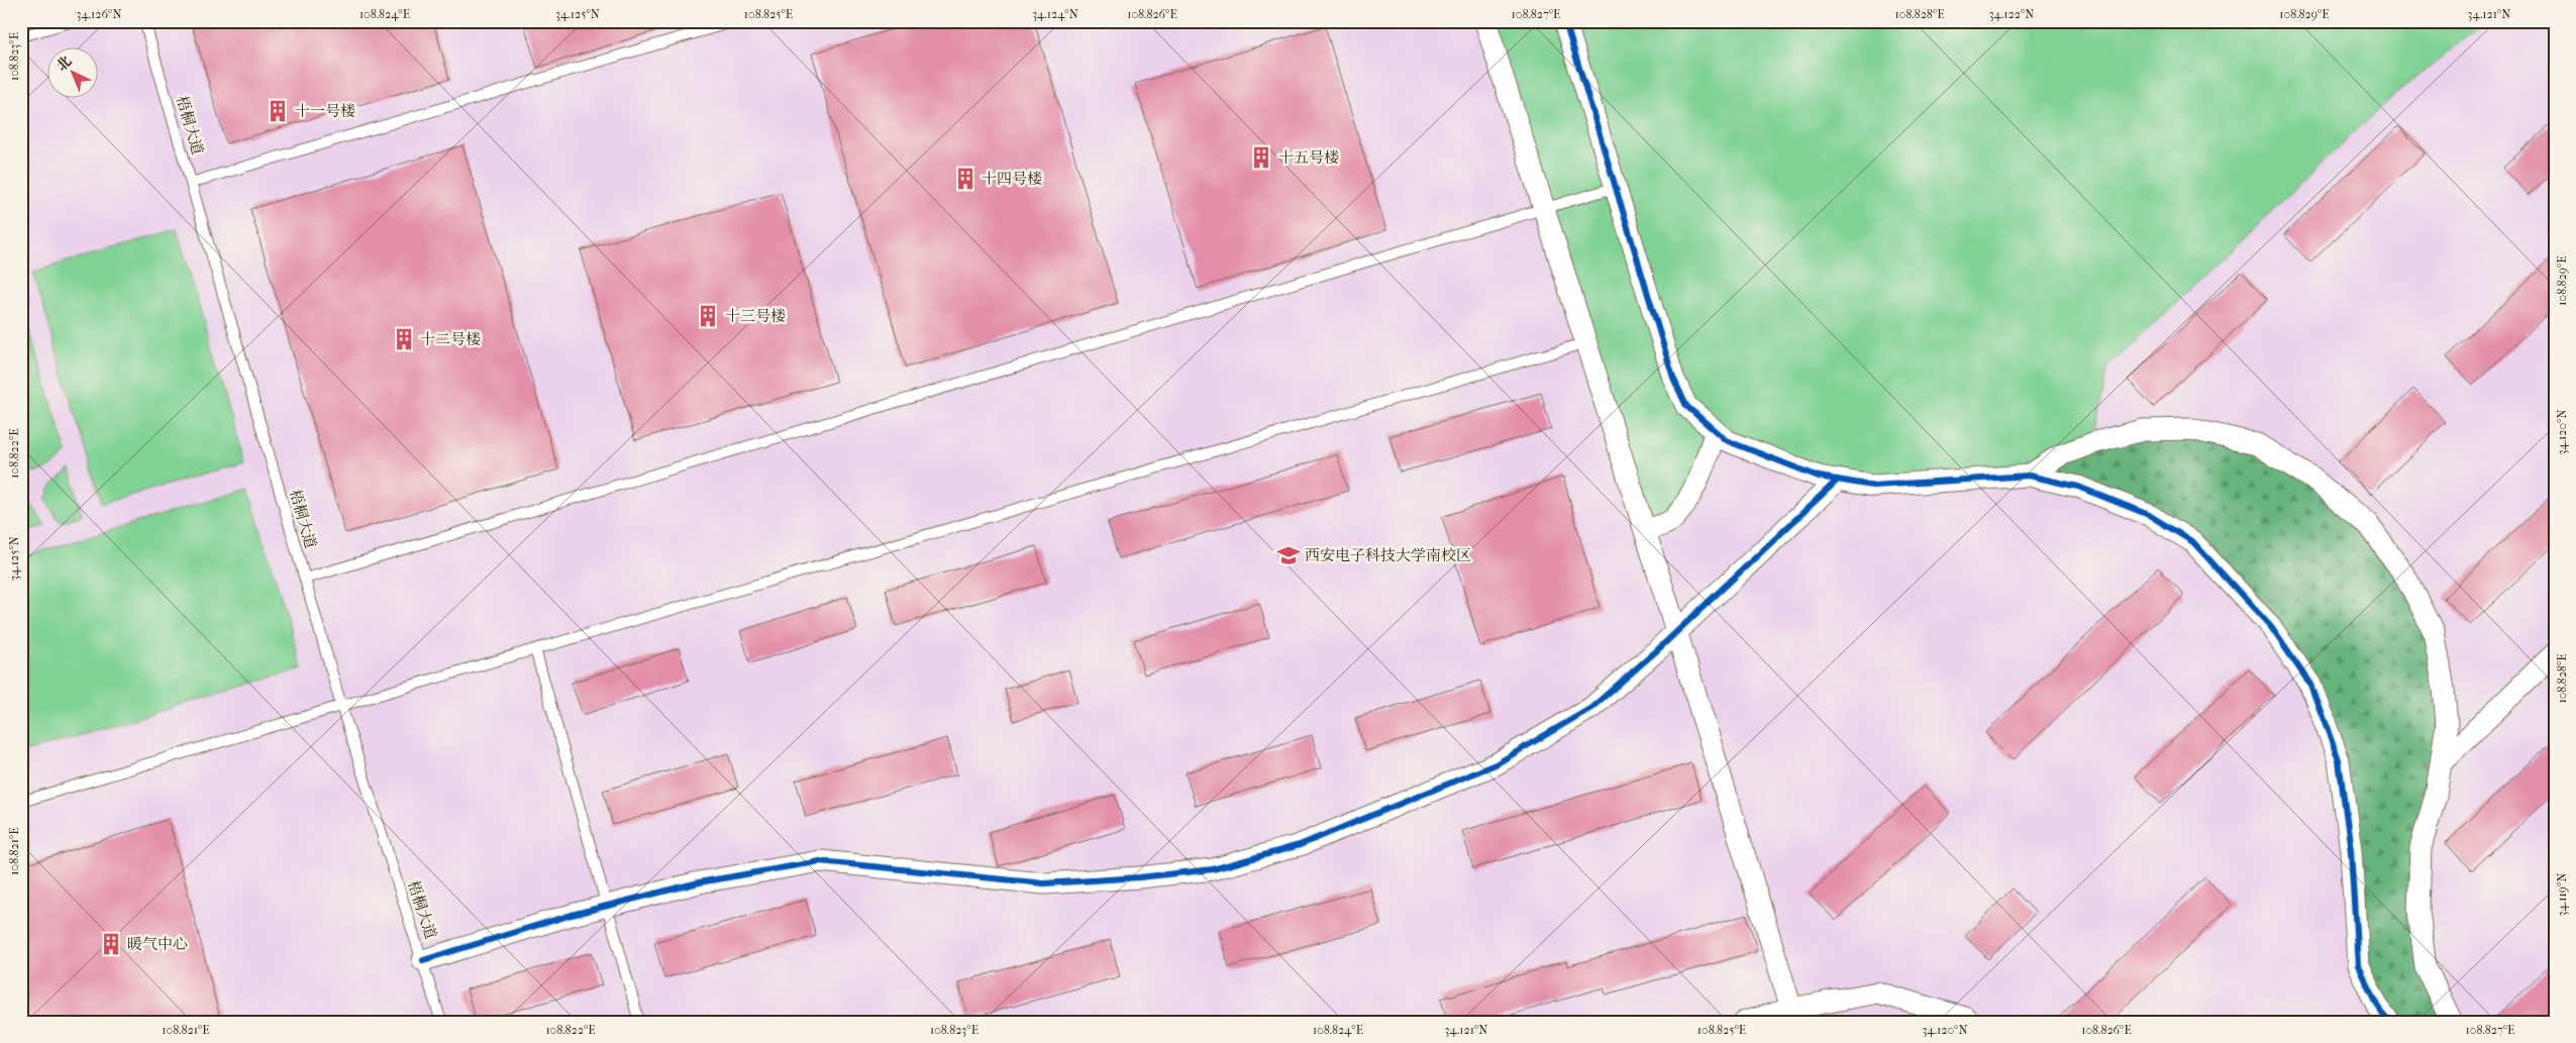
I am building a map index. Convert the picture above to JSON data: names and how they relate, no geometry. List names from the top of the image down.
{
  "streets": {
    "lane": ["梧桐大道"]
  },
  "places": {
    "building": [
      "十一号楼",
      "十五号楼",
      "十四号楼",
      "十三号楼",
      "十二号楼",
      "暖气中心"
    ],
    "school or university": ["西安电子科技大学南校区"]
  },
  "north": "top left",
  "coordinates": [
    "34.126°N",
    "108.824°E",
    "34.125°N",
    "108.825°E",
    "34.124°N",
    "108.826°E",
    "108.827°E",
    "108.828°E",
    "34.122°N",
    "108.829°E",
    "34.121°N",
    "108.823°E",
    "34.120°N",
    "108.822°E",
    "108.821°E",
    "34.119°N"
  ]
}
